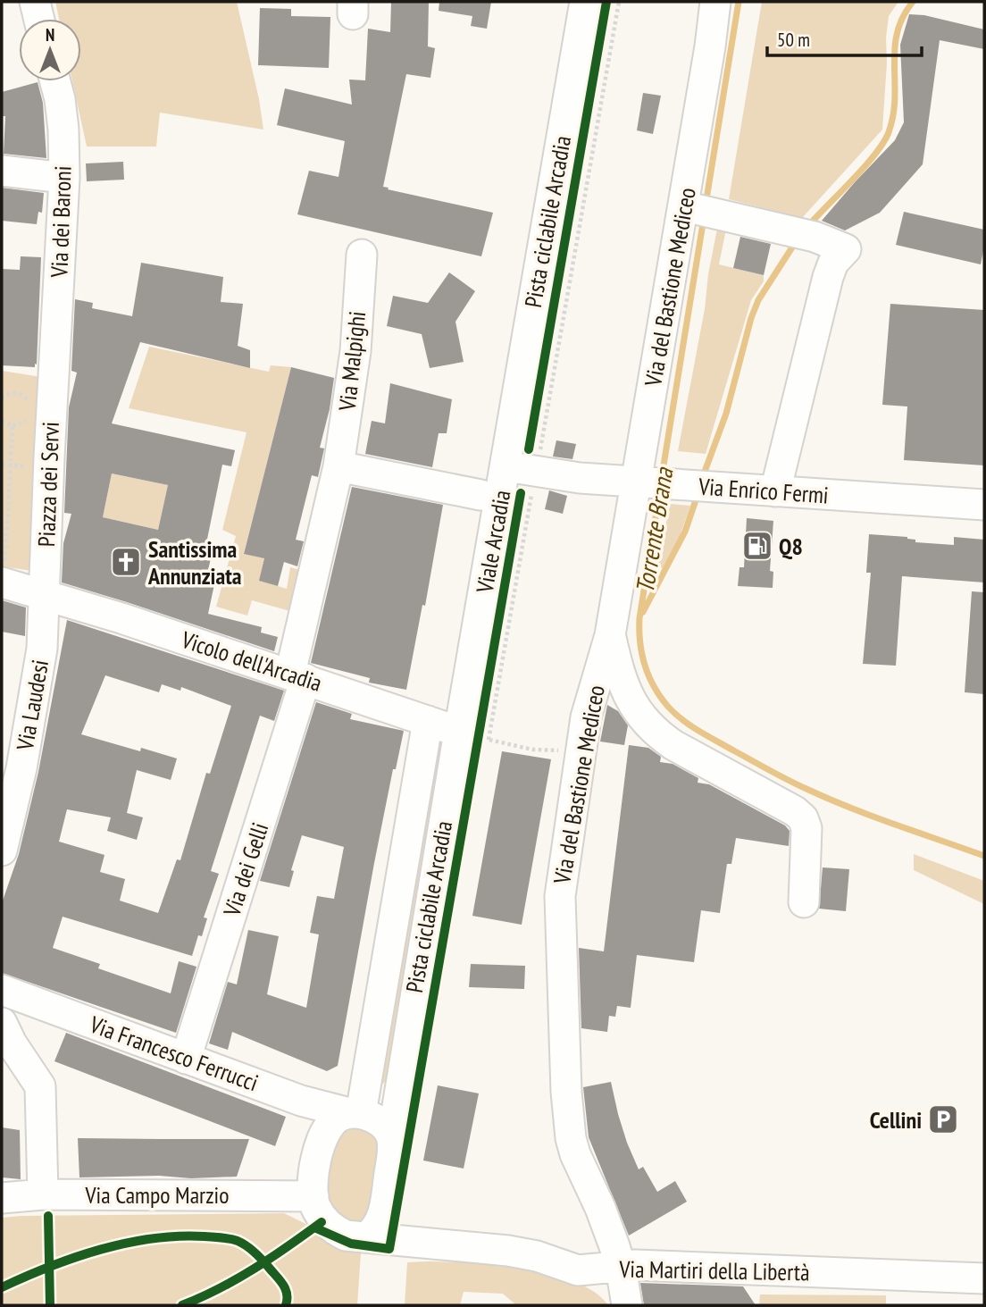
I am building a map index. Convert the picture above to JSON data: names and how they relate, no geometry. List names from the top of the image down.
{
  "streets": {
    "street": [
      "Via dei Baroni",
      "Via del Bastione Mediceo",
      "Via Malpighi",
      "Piazza dei Servi",
      "Via Enrico Fermi",
      "Viale Arcadia",
      "Vicolo dell'Arcadia",
      "Via Laudesi",
      "Via dei Gelli",
      "Via Francesco Ferrucci",
      "Via Campo Marzio",
      "Via Martiri della Libertà"
    ],
    "cycle path": ["Pista ciclabile Arcadia"]
  },
  "crossings": [
    ["Via dei Baroni", "Piazza dei Servi"],
    ["Via del Bastione Mediceo", "Via Enrico Fermi"],
    ["Via del Bastione Mediceo", "Via Martiri della Libertà"],
    ["Via Malpighi", "Vicolo dell'Arcadia"],
    ["Via Malpighi", "Via dei Gelli"],
    ["Piazza dei Servi", "Vicolo dell'Arcadia"],
    ["Piazza dei Servi", "Via Laudesi"],
    ["Via Enrico Fermi", "Viale Arcadia"],
    ["Viale Arcadia", "Vicolo dell'Arcadia"],
    ["Viale Arcadia", "Via Francesco Ferrucci"],
    ["Viale Arcadia", "Via Campo Marzio"],
    ["Viale Arcadia", "Via Martiri della Libertà"],
    ["Vicolo dell'Arcadia", "Via Laudesi"],
    ["Vicolo dell'Arcadia", "Via dei Gelli"],
    ["Via dei Gelli", "Via Francesco Ferrucci"],
    ["Via Francesco Ferrucci", "Via Campo Marzio"],
    ["Via Francesco Ferrucci", "Via Martiri della Libertà"],
    ["Via Campo Marzio", "Via Martiri della Libertà"]
  ],
  "water": ["Torrente Brana"],
  "places": {
    "fuel station": ["Q8"],
    "church": ["Santissima Annunziata"],
    "parking": ["Cellini"]
  },
  "scale_bar": "50 m",
  "north": "top"
}
